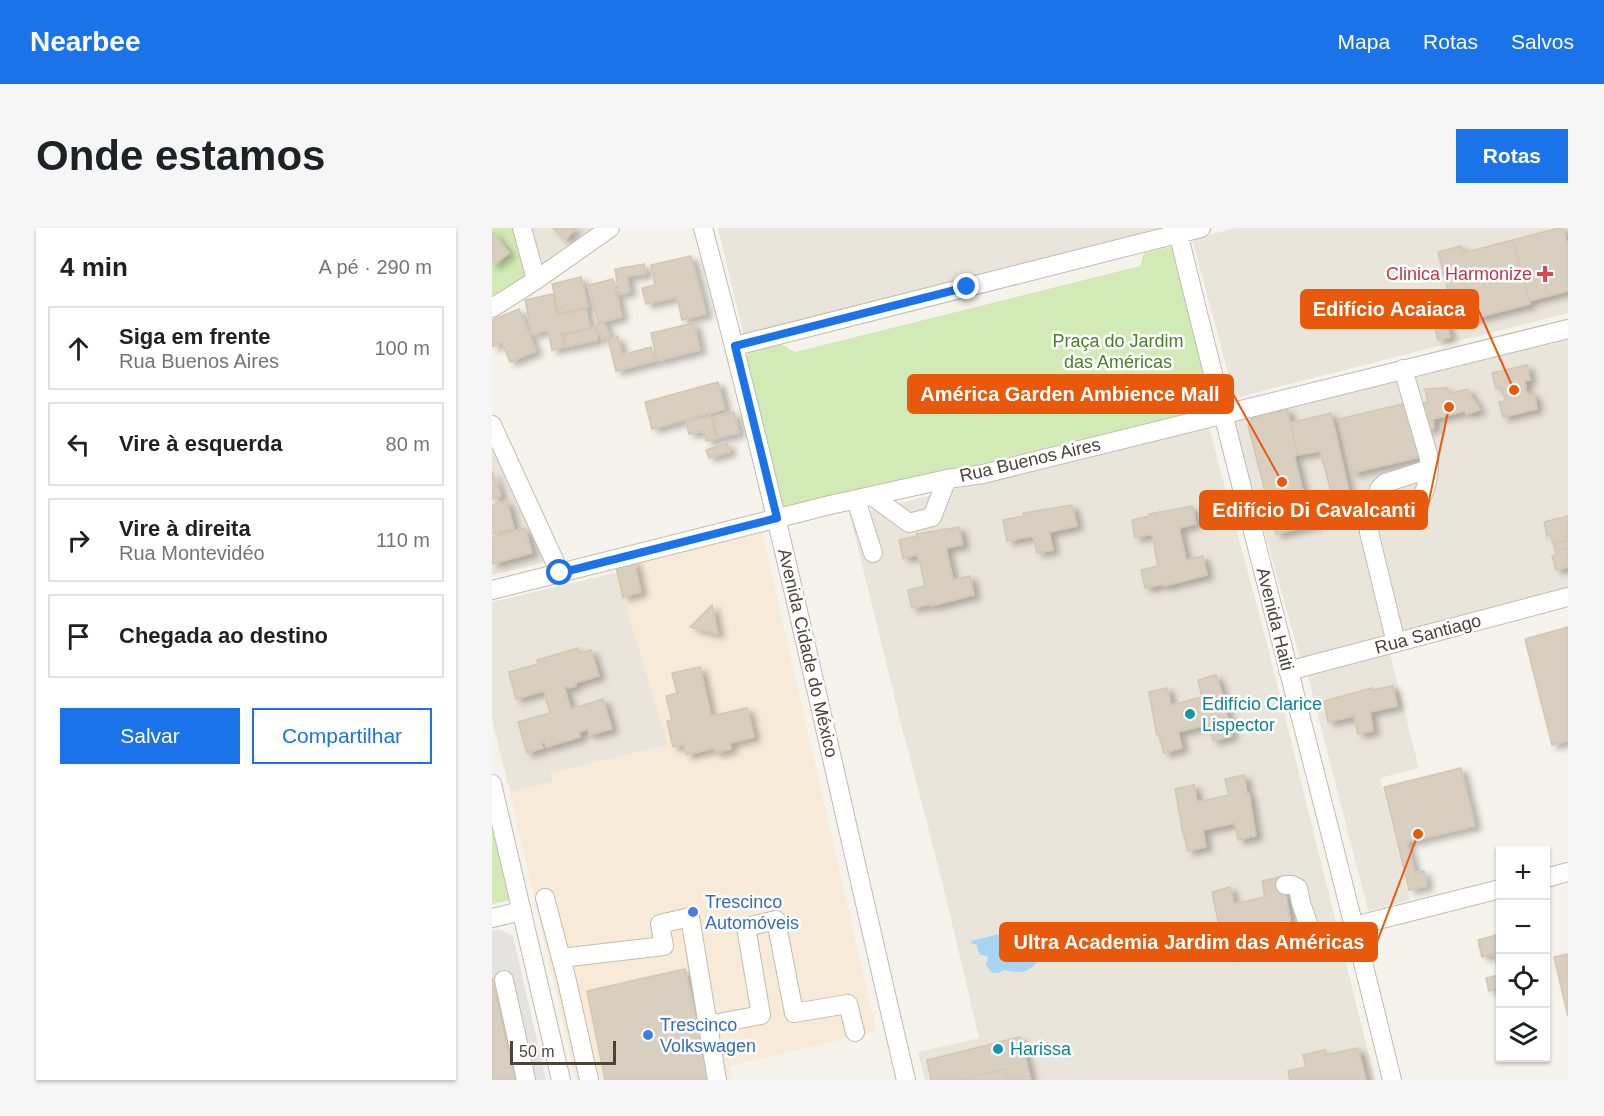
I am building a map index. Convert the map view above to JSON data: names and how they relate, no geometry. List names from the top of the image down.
{
  "streets": {
    "street": [
      "Rua Buenos Aires",
      "Avenida Haiti",
      "Rua Santiago",
      "Avenida Cidade do México"
    ]
  },
  "crossings": [
    ["Rua Buenos Aires", "Avenida Haiti"],
    ["Rua Buenos Aires", "Avenida Cidade do México"],
    ["Avenida Haiti", "Rua Santiago"]
  ],
  "parks": ["Praça do Jardim das Américas"],
  "places": {
    "health": ["Clinica Harmonize"],
    "other": [
      "Edifício Acaiaca",
      "Edifício Di Cavalcanti",
      "América Garden Ambience Mall",
      "Edifício Clarice Lispector",
      "Ultra Academia Jardim das Américas",
      "Trescinco Automóveis",
      "Trescinco Volkswagen",
      "Harissa"
    ]
  },
  "scale_bar": "50 m",
  "page": {
    "header": "Nearbee",
    "nav": ["Mapa", "Rotas", "Salvos"],
    "buttons": [
      "Rotas",
      ["Salvar", "Compartilhar"]
    ],
    "title": "Onde estamos",
    "heading": ["4 min", "A pé · 290 m"],
    "list": [
      ["Siga em frente", "Rua Buenos Aires", "100 m"],
      ["Vire à esquerda", "80 m"],
      ["Vire à direita", "Rua Montevidéo", "110 m"],
      "Chegada ao destino"
    ],
    "map_buttons": ["+", "−"],
    "scale": "50 m"
  }
}
